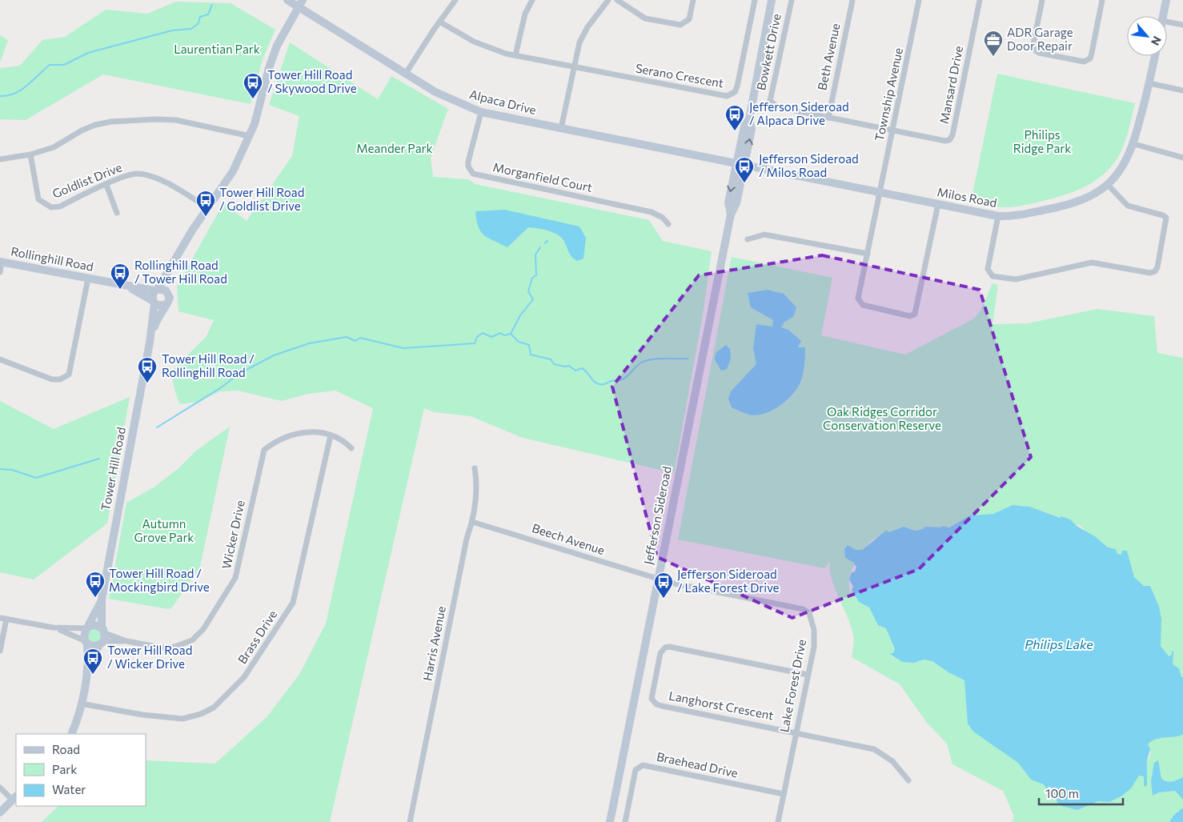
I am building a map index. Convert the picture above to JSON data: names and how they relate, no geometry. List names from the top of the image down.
{
  "streets": {
    "street": [
      "Bowkett Drive",
      "Beth Avenue",
      "Serano Crescent",
      "Mansard Drive",
      "Township Avenue",
      "Alpaca Drive",
      "Morganfield Court",
      "Goldlist Drive",
      "Milos Road",
      "Rollinghill Road",
      "Tower Hill Road",
      "Jefferson Sideroad",
      "Wicker Drive",
      "Beech Avenue",
      "Brass Drive",
      "Harris Avenue",
      "Lake Forest Drive",
      "Langhorst Crescent",
      "Braehead Drive"
    ]
  },
  "crossings": [
    ["Bowkett Drive", "Beth Avenue"],
    ["Bowkett Drive", "Mansard Drive"],
    ["Bowkett Drive", "Township Avenue"],
    ["Mansard Drive", "Township Avenue"],
    ["Township Avenue", "Milos Road"],
    ["Alpaca Drive", "Morganfield Court"],
    ["Alpaca Drive", "Milos Road"],
    ["Alpaca Drive", "Jefferson Sideroad"],
    ["Milos Road", "Jefferson Sideroad"],
    ["Rollinghill Road", "Tower Hill Road"],
    ["Tower Hill Road", "Wicker Drive"],
    ["Tower Hill Road", "Brass Drive"],
    ["Jefferson Sideroad", "Beech Avenue"],
    ["Jefferson Sideroad", "Lake Forest Drive"],
    ["Wicker Drive", "Brass Drive"],
    ["Beech Avenue", "Harris Avenue"],
    ["Beech Avenue", "Lake Forest Drive"],
    ["Lake Forest Drive", "Langhorst Crescent"],
    ["Lake Forest Drive", "Braehead Drive"]
  ],
  "water": ["Philips Lake"],
  "parks": [
    "Laurentian Park",
    "Philips Ridge Park",
    "Meander Park",
    "Oak Ridges Corridor Conservation Reserve",
    "Autumn Grove Park"
  ],
  "places": {
    "office": ["ADR Garage Door Repair"],
    "bus stop": [
      "Tower Hill Road / Skywood Drive",
      "Jefferson Sideroad / Alpaca Drive",
      "Jefferson Sideroad / Milos Road",
      "Tower Hill Road / Goldlist Drive",
      "Rollinghill Road / Tower Hill Road",
      "Tower Hill Road / Rollinghill Road",
      "Tower Hill Road / Mockingbird Drive",
      "Jefferson Sideroad / Lake Forest Drive",
      "Tower Hill Road / Wicker Drive"
    ]
  },
  "legend": ["Road", "Park", "Water"],
  "scale_bar": "100 m",
  "north": "bottom right"
}
